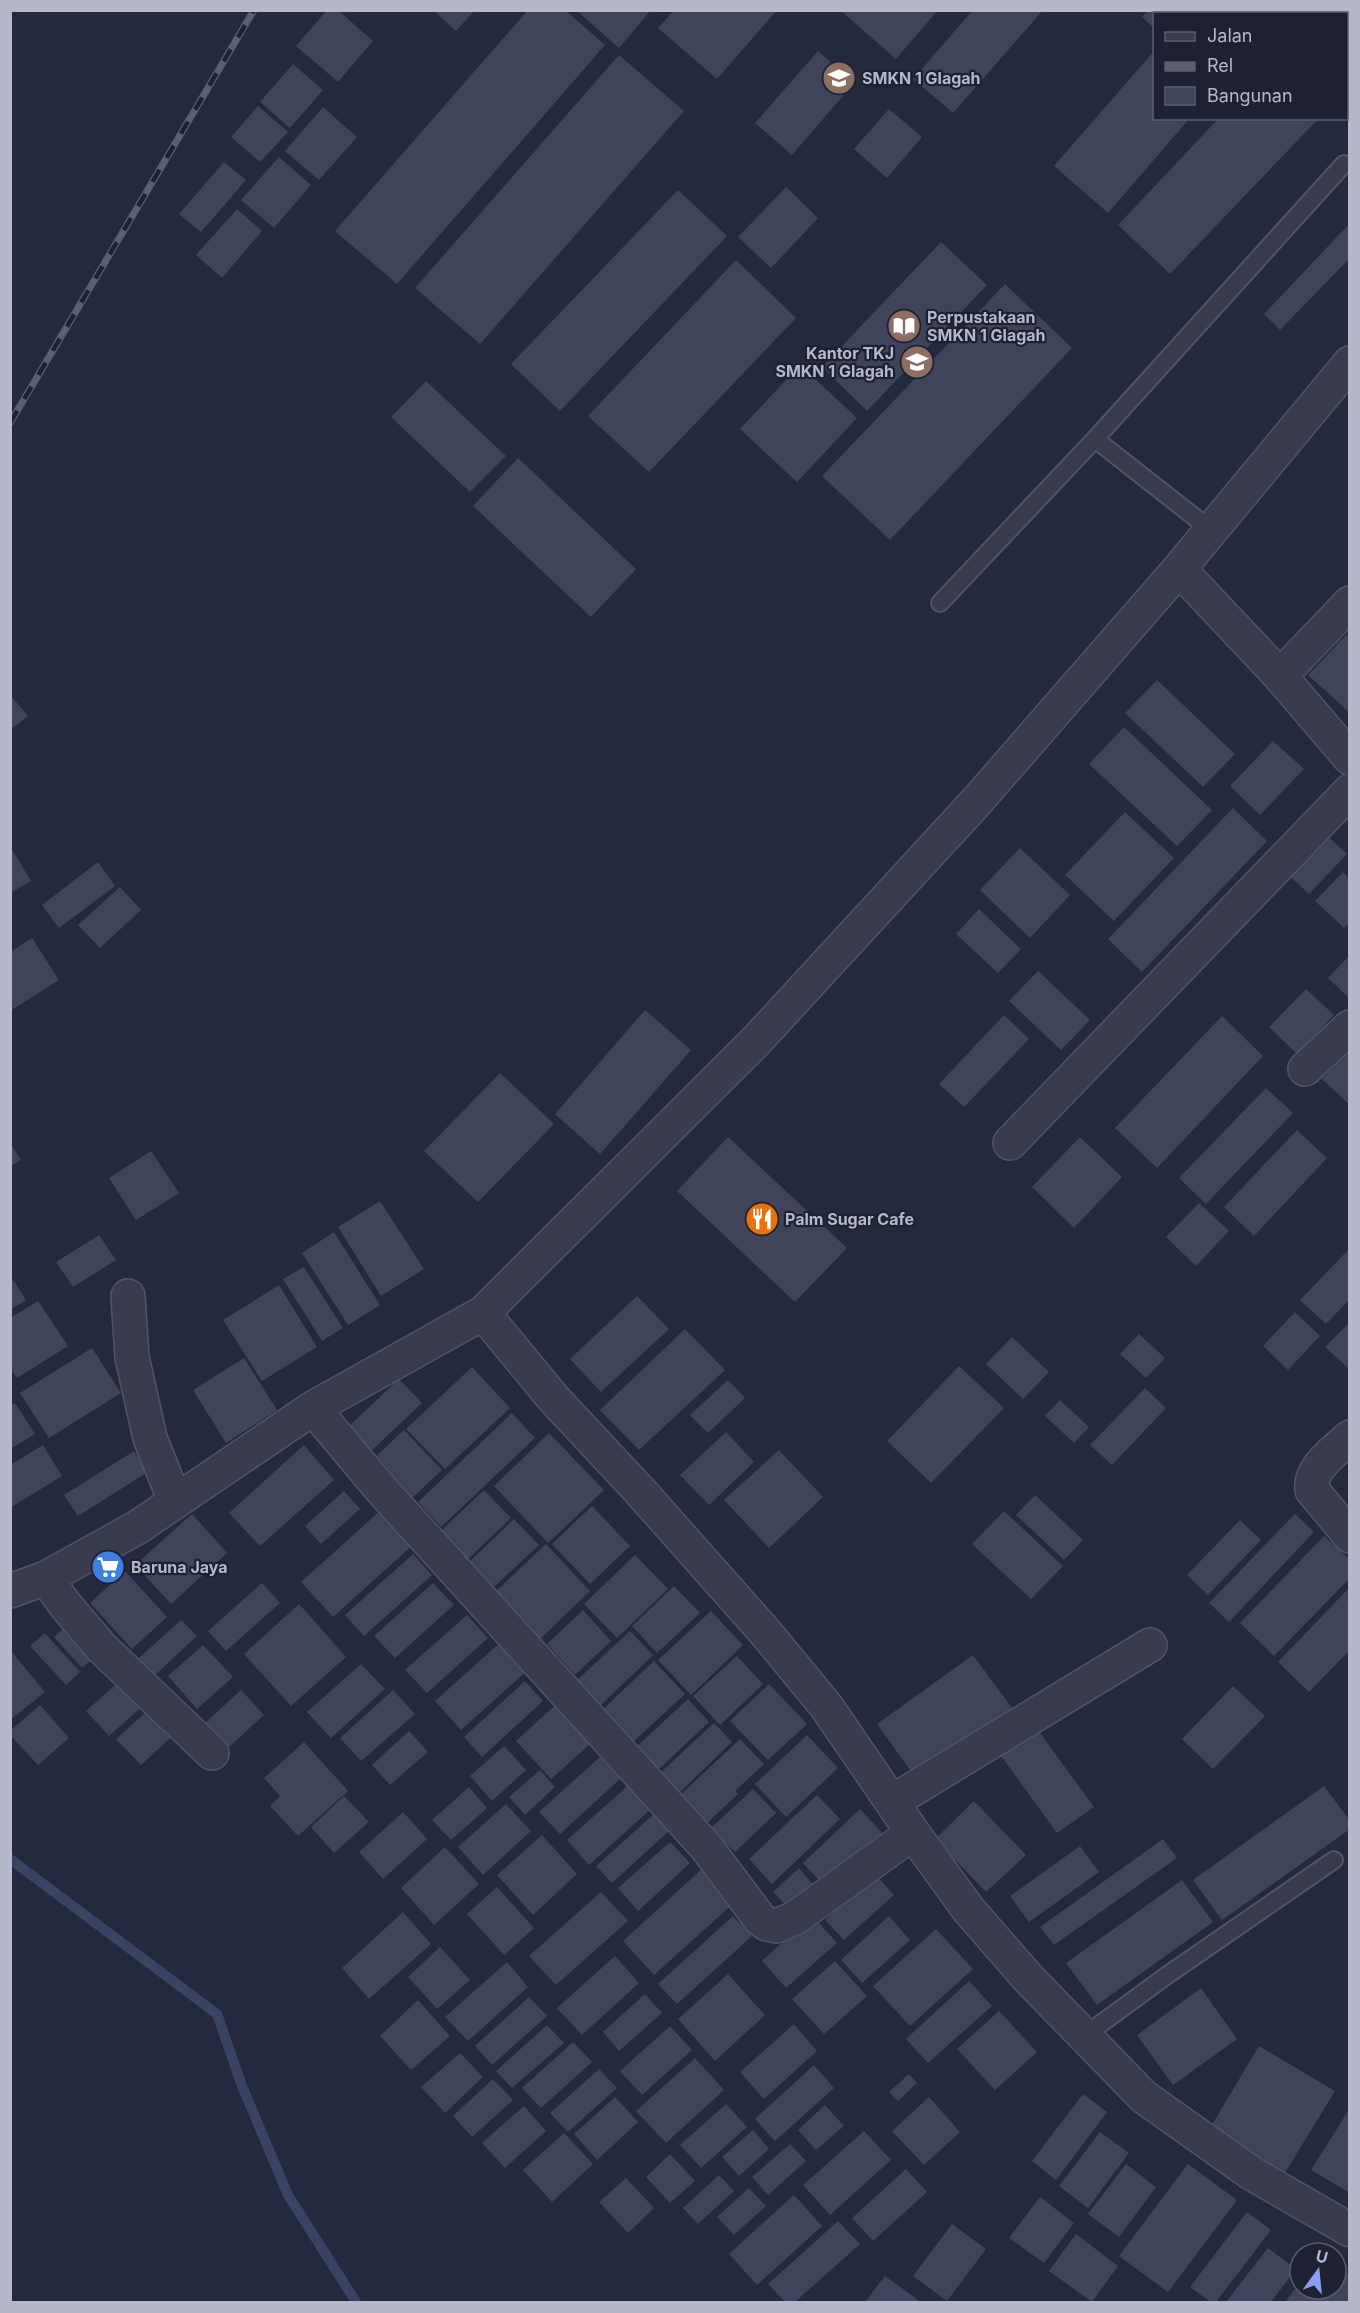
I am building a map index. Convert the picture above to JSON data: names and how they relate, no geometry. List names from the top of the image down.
{
  "places": {
    "school or university": ["SMKN 1 Glagah", "Kantor TKJ SMKN 1 Glagah"],
    "library": ["Perpustakaan SMKN 1 Glagah"],
    "restaurant": ["Palm Sugar Cafe"],
    "supermarket": ["Baruna Jaya"]
  },
  "legend": ["Jalan", "Rel", "Bangunan"],
  "north": "top"
}
